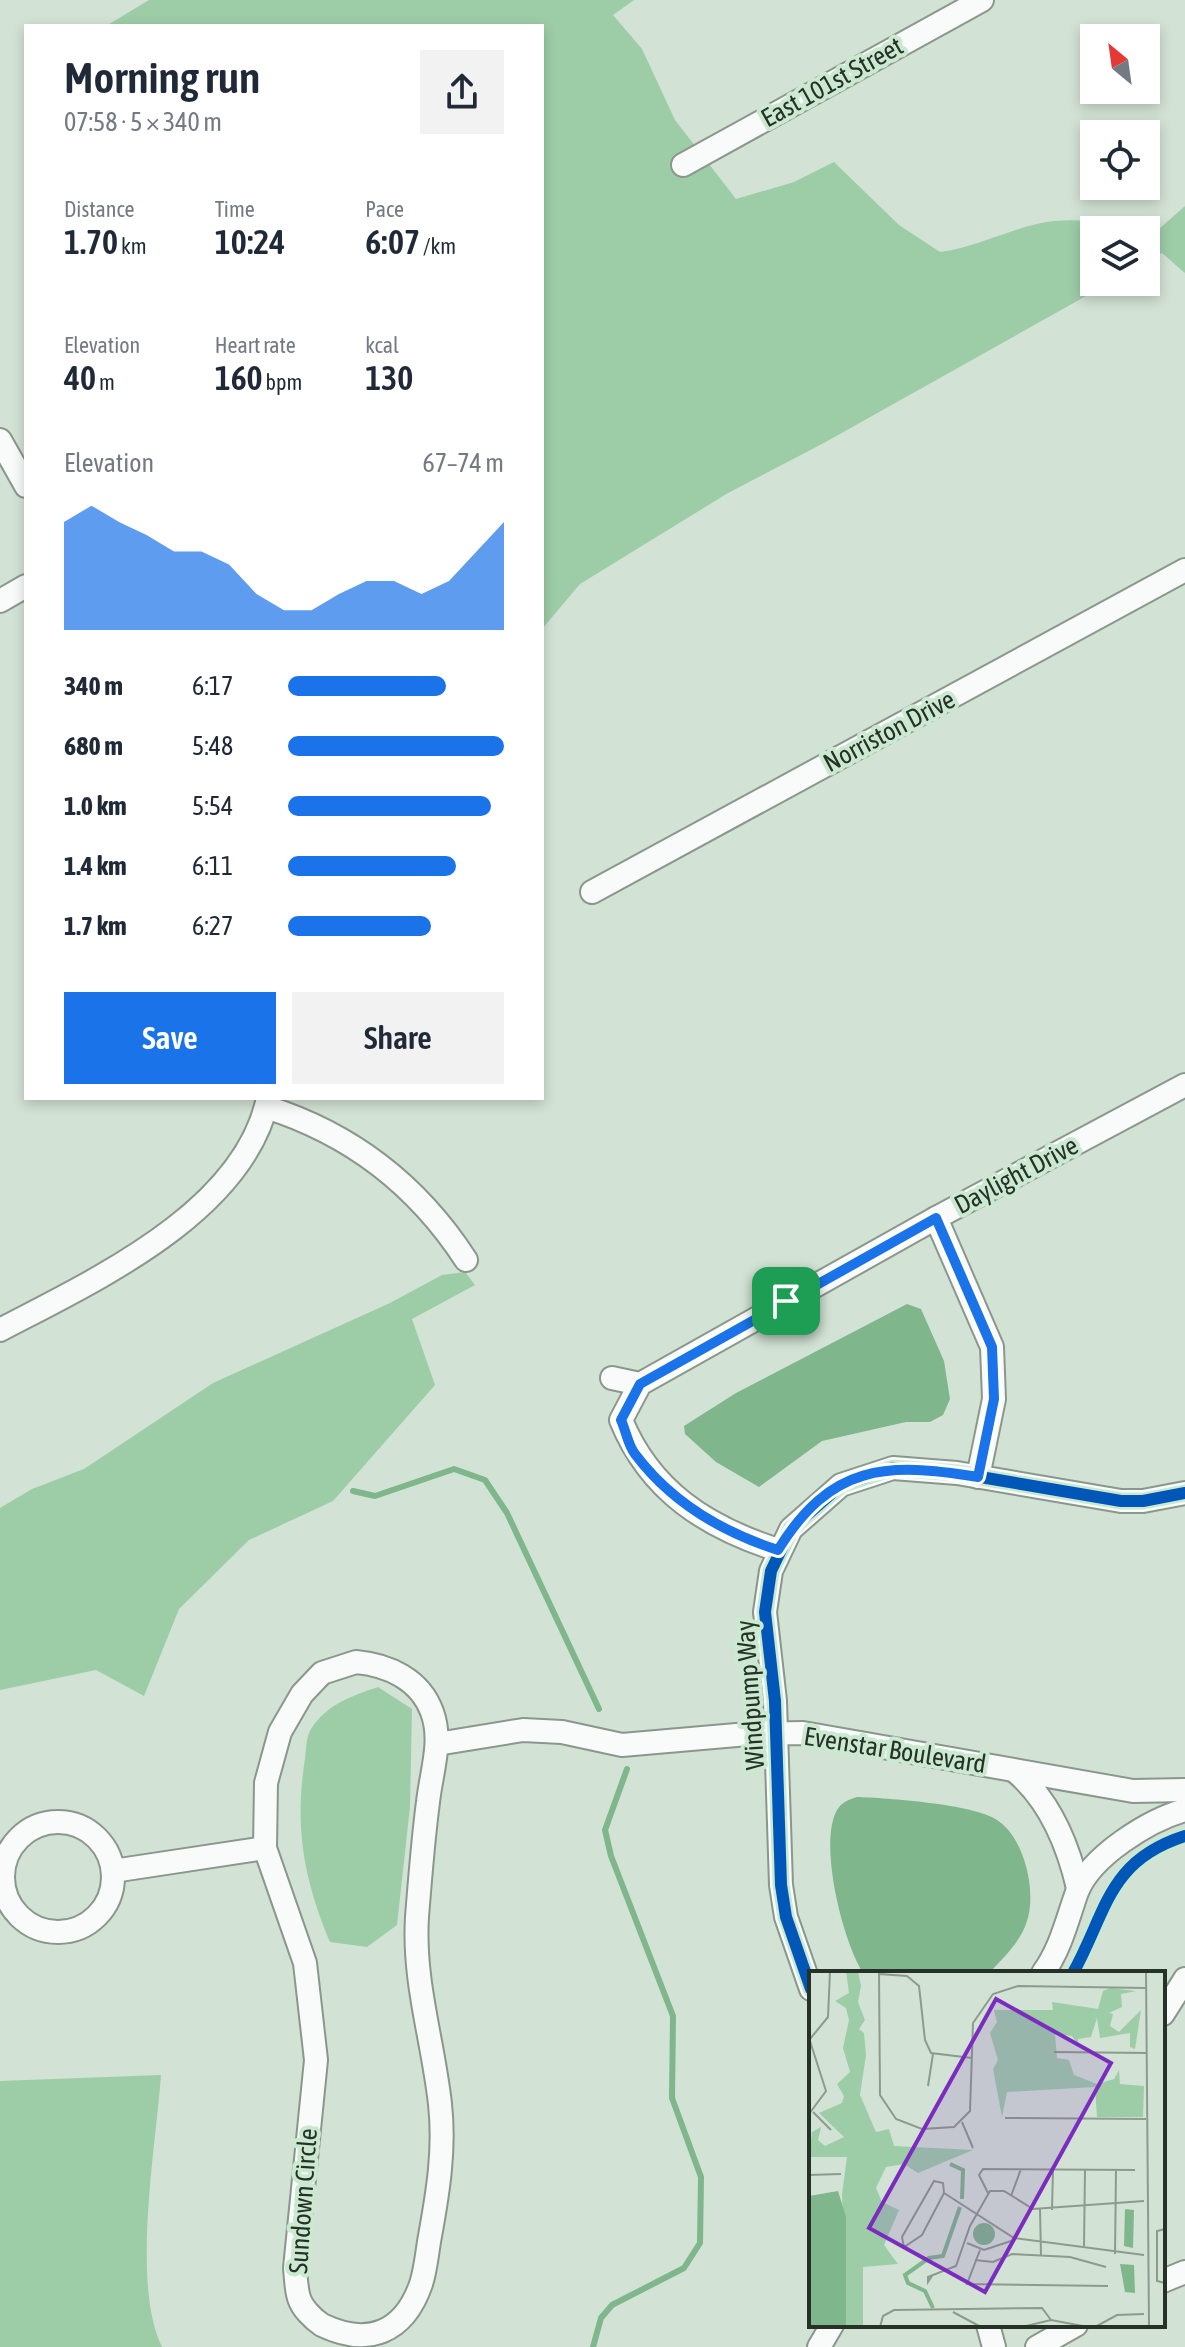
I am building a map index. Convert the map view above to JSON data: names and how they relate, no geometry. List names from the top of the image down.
{
  "streets": {
    "street": [
      "East 101st Street",
      "Norriston Drive",
      "Daylight Drive",
      "Windpump Way",
      "Evenstar Boulevard",
      "Sundown Circle"
    ]
  },
  "crossings": [
    ["Windpump Way", "Evenstar Boulevard"]
  ],
  "north": "top left",
  "page": {
    "heading": ["Morning run", "07:58 · 5 × 340 m"],
    "stats": [
      ["Distance", "1.70 km"],
      ["Time", "10:24"],
      ["Pace", "6:07 /km"],
      ["Elevation", "40 m"],
      ["Heart rate", "160 bpm"],
      ["kcal", "130"]
    ],
    "chart": ["Elevation", "67–74 m"],
    "list": [
      {
        "name": "340 m",
        "note": "6:17"
      },
      {
        "name": "680 m",
        "note": "5:48"
      },
      {
        "name": "1.0 km",
        "note": "5:54"
      },
      {
        "name": "1.4 km",
        "note": "6:11"
      },
      {
        "name": "1.7 km",
        "note": "6:27"
      }
    ],
    "buttons": ["Save", "Share"]
  }
}
